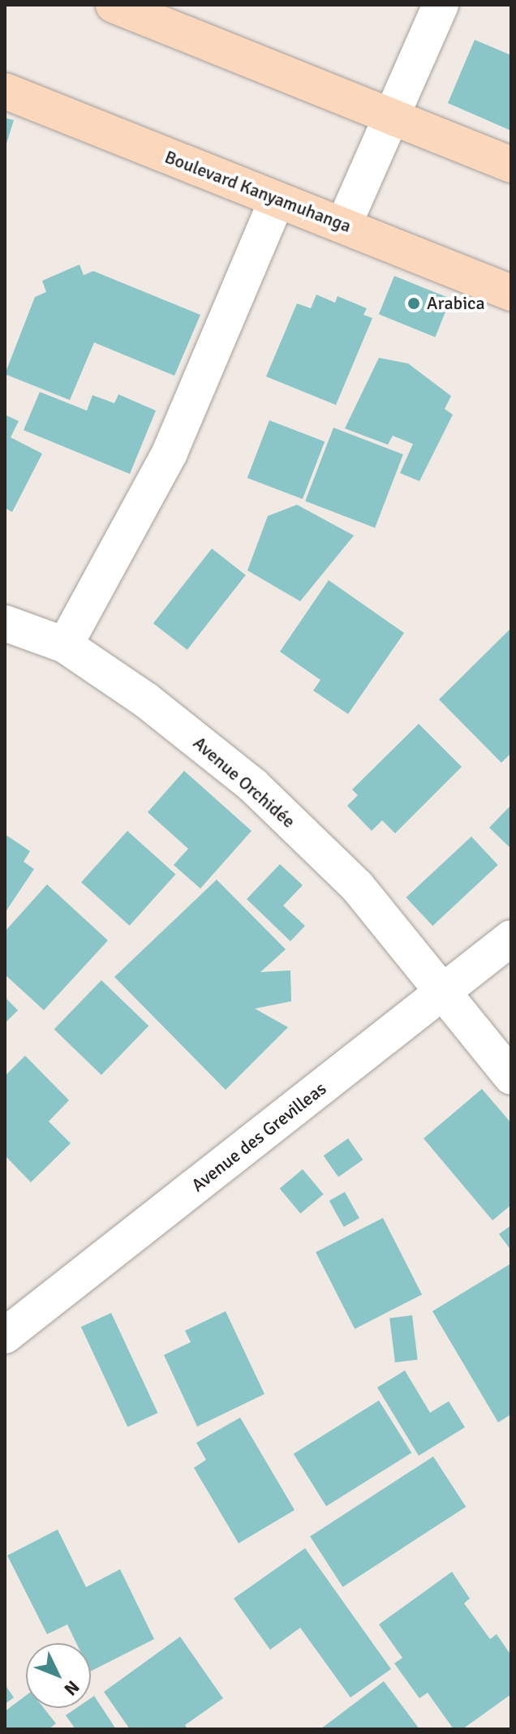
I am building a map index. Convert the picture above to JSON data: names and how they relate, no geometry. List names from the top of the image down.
{
  "streets": {
    "main road": ["Boulevard Kanyamuhanga"],
    "street": ["Avenue Orchidée", "Avenue des Grevilleas"]
  },
  "crossings": [
    ["Avenue Orchidée", "Avenue des Grevilleas"]
  ],
  "places": ["Arabica"],
  "north": "bottom right"
}
